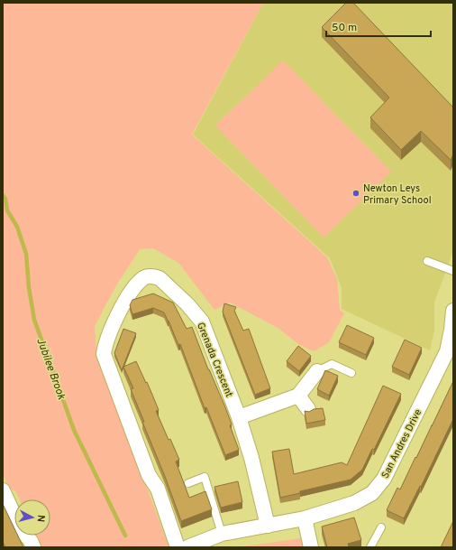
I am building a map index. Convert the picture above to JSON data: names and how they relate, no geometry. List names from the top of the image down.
{
  "streets": {
    "street": ["Grenada Crescent", "San Andres Drive"]
  },
  "crossings": [
    ["Grenada Crescent", "San Andres Drive"]
  ],
  "water": ["Jubilee Brook"],
  "places": ["Newton Leys Primary School"],
  "scale_bar": "50 m",
  "north": "right"
}
